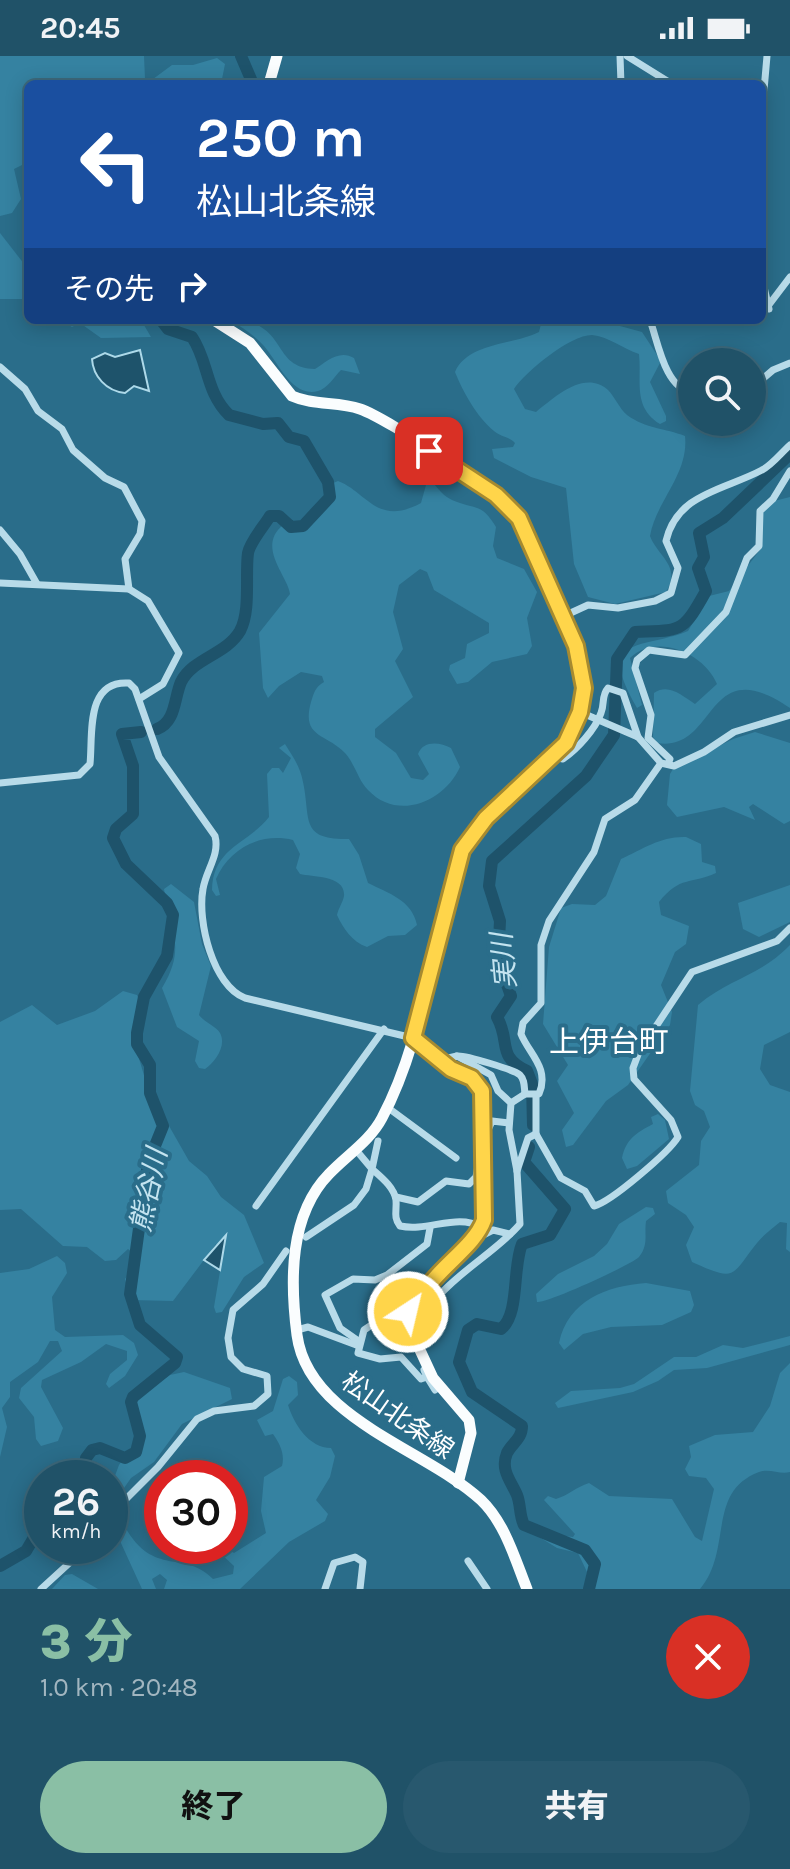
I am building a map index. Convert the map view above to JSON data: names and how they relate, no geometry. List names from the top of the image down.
{
  "streets": {
    "main road": ["松山北条線"]
  },
  "districts": ["上伊台町"],
  "water": ["実川", "熊谷川"],
  "page": {
    "status": "20:45",
    "turn": ["250 m", "松山北条線"],
    "then": "その先",
    "speed": "26 km/h",
    "limit": "30",
    "heading": ["3 分", "1.0 km · 20:48"],
    "buttons": ["終了", "共有"]
  }
}
